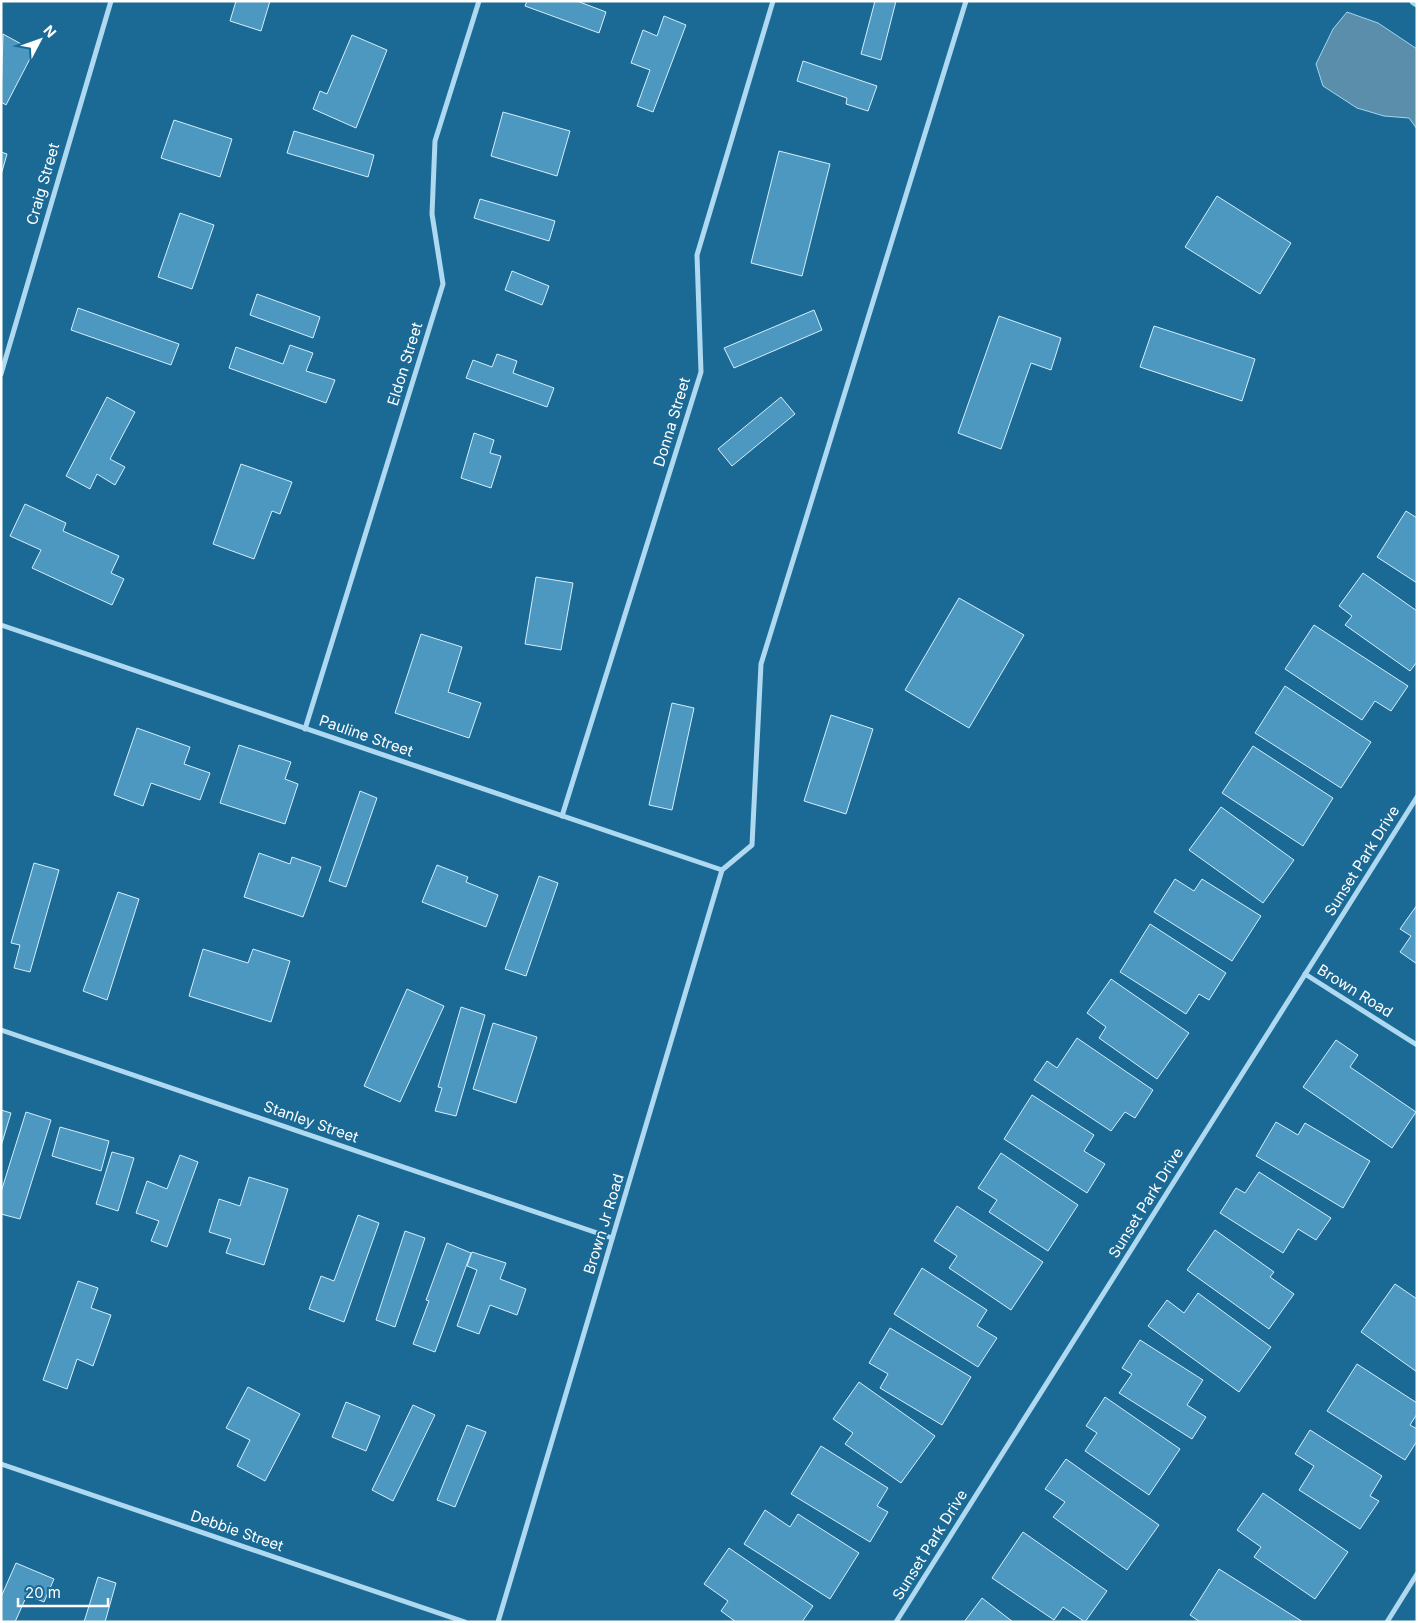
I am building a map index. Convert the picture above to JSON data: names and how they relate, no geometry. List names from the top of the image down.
{
  "streets": {
    "street": [
      "Craig Street",
      "Eldon Street",
      "Donna Street",
      "Pauline Street",
      "Sunset Park Drive",
      "Brown Road",
      "Stanley Street",
      "Brown Jr Road",
      "Debbie Street"
    ]
  },
  "crossings": [
    ["Eldon Street", "Pauline Street"],
    ["Donna Street", "Pauline Street"],
    ["Pauline Street", "Brown Jr Road"],
    ["Sunset Park Drive", "Brown Road"],
    ["Stanley Street", "Brown Jr Road"]
  ],
  "scale_bar": "20 m",
  "north": "top right"
}
